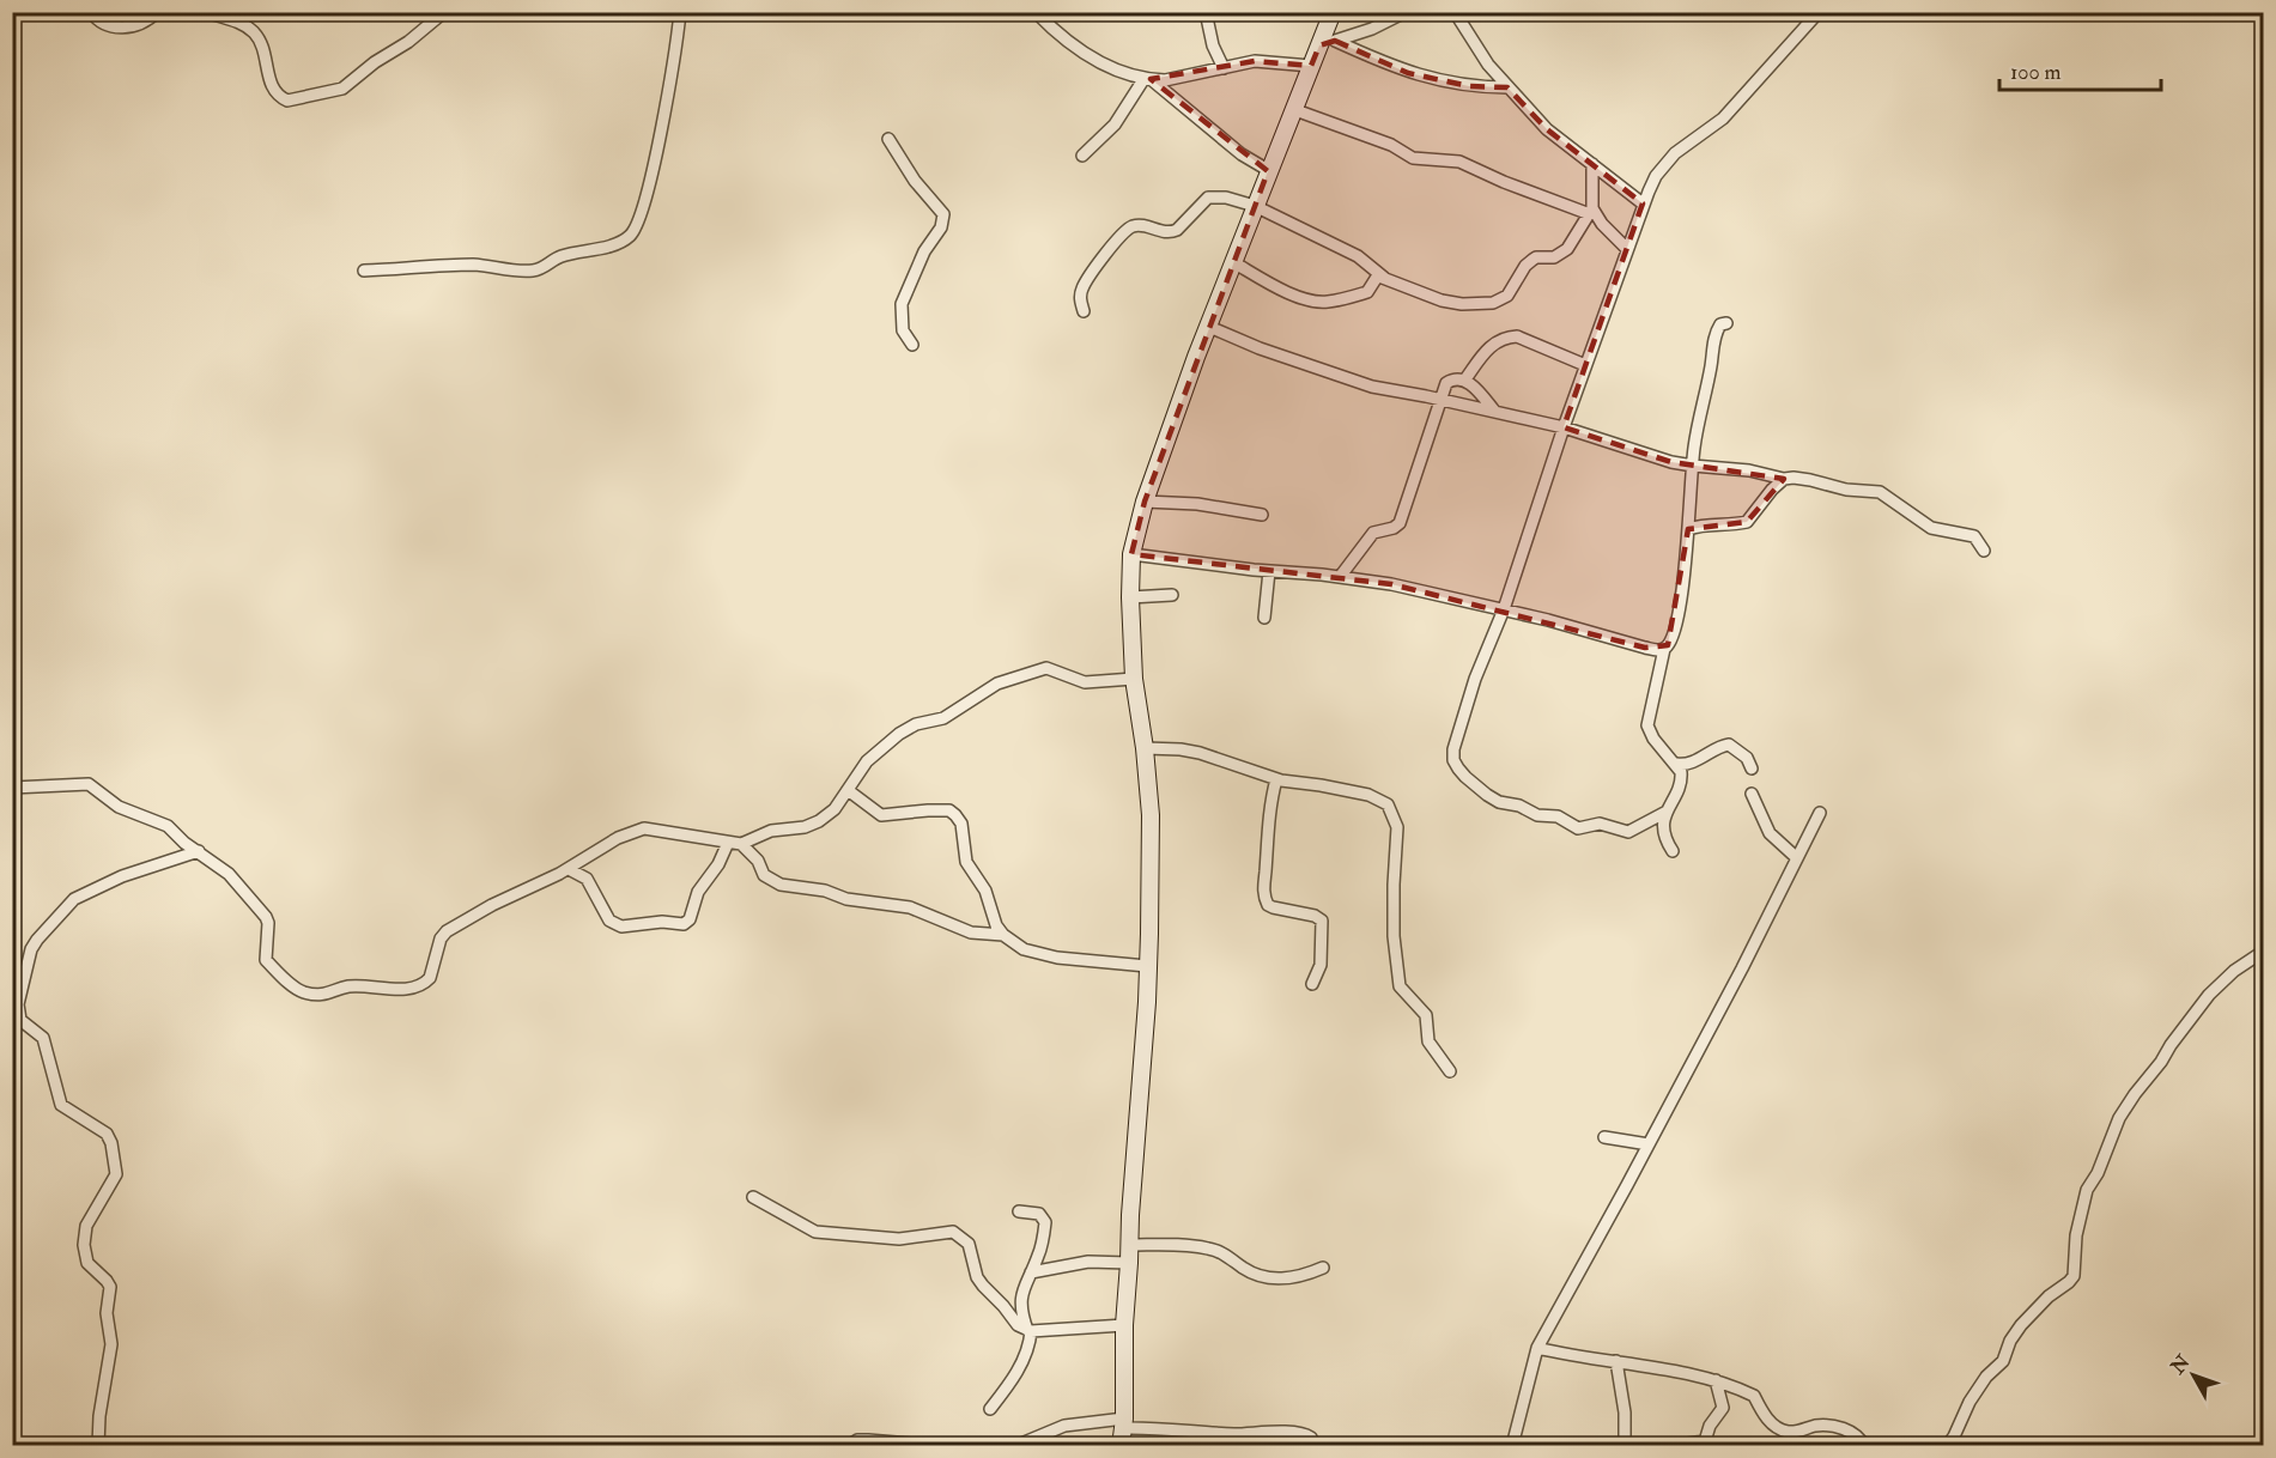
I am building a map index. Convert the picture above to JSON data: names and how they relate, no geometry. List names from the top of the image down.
{
  "scale_bar": "100 m",
  "north": "top left"
}
